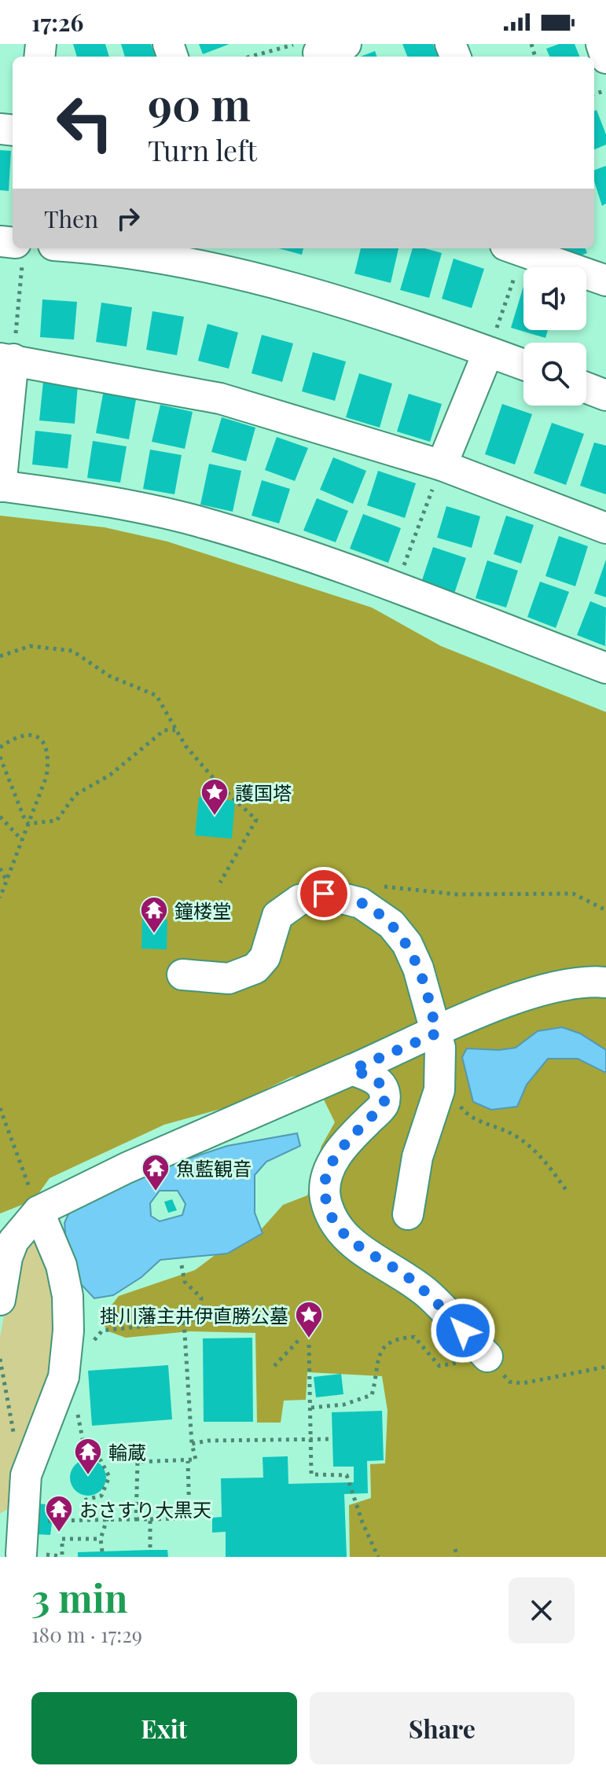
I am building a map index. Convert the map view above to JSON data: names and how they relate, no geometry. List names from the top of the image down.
{
  "places": {
    "place": ["護国塔", "掛川藩主井伊直勝公墓"],
    "temple": [
      "鐘楼堂",
      "魚藍観音",
      "輪蔵",
      "おさすり大黒天"
    ]
  },
  "page": {
    "status": "17:26",
    "turn": ["90 m", "Turn left"],
    "then": "Then",
    "heading": ["3 min", "180 m · 17:29"],
    "buttons": ["Exit", "Share"]
  }
}
